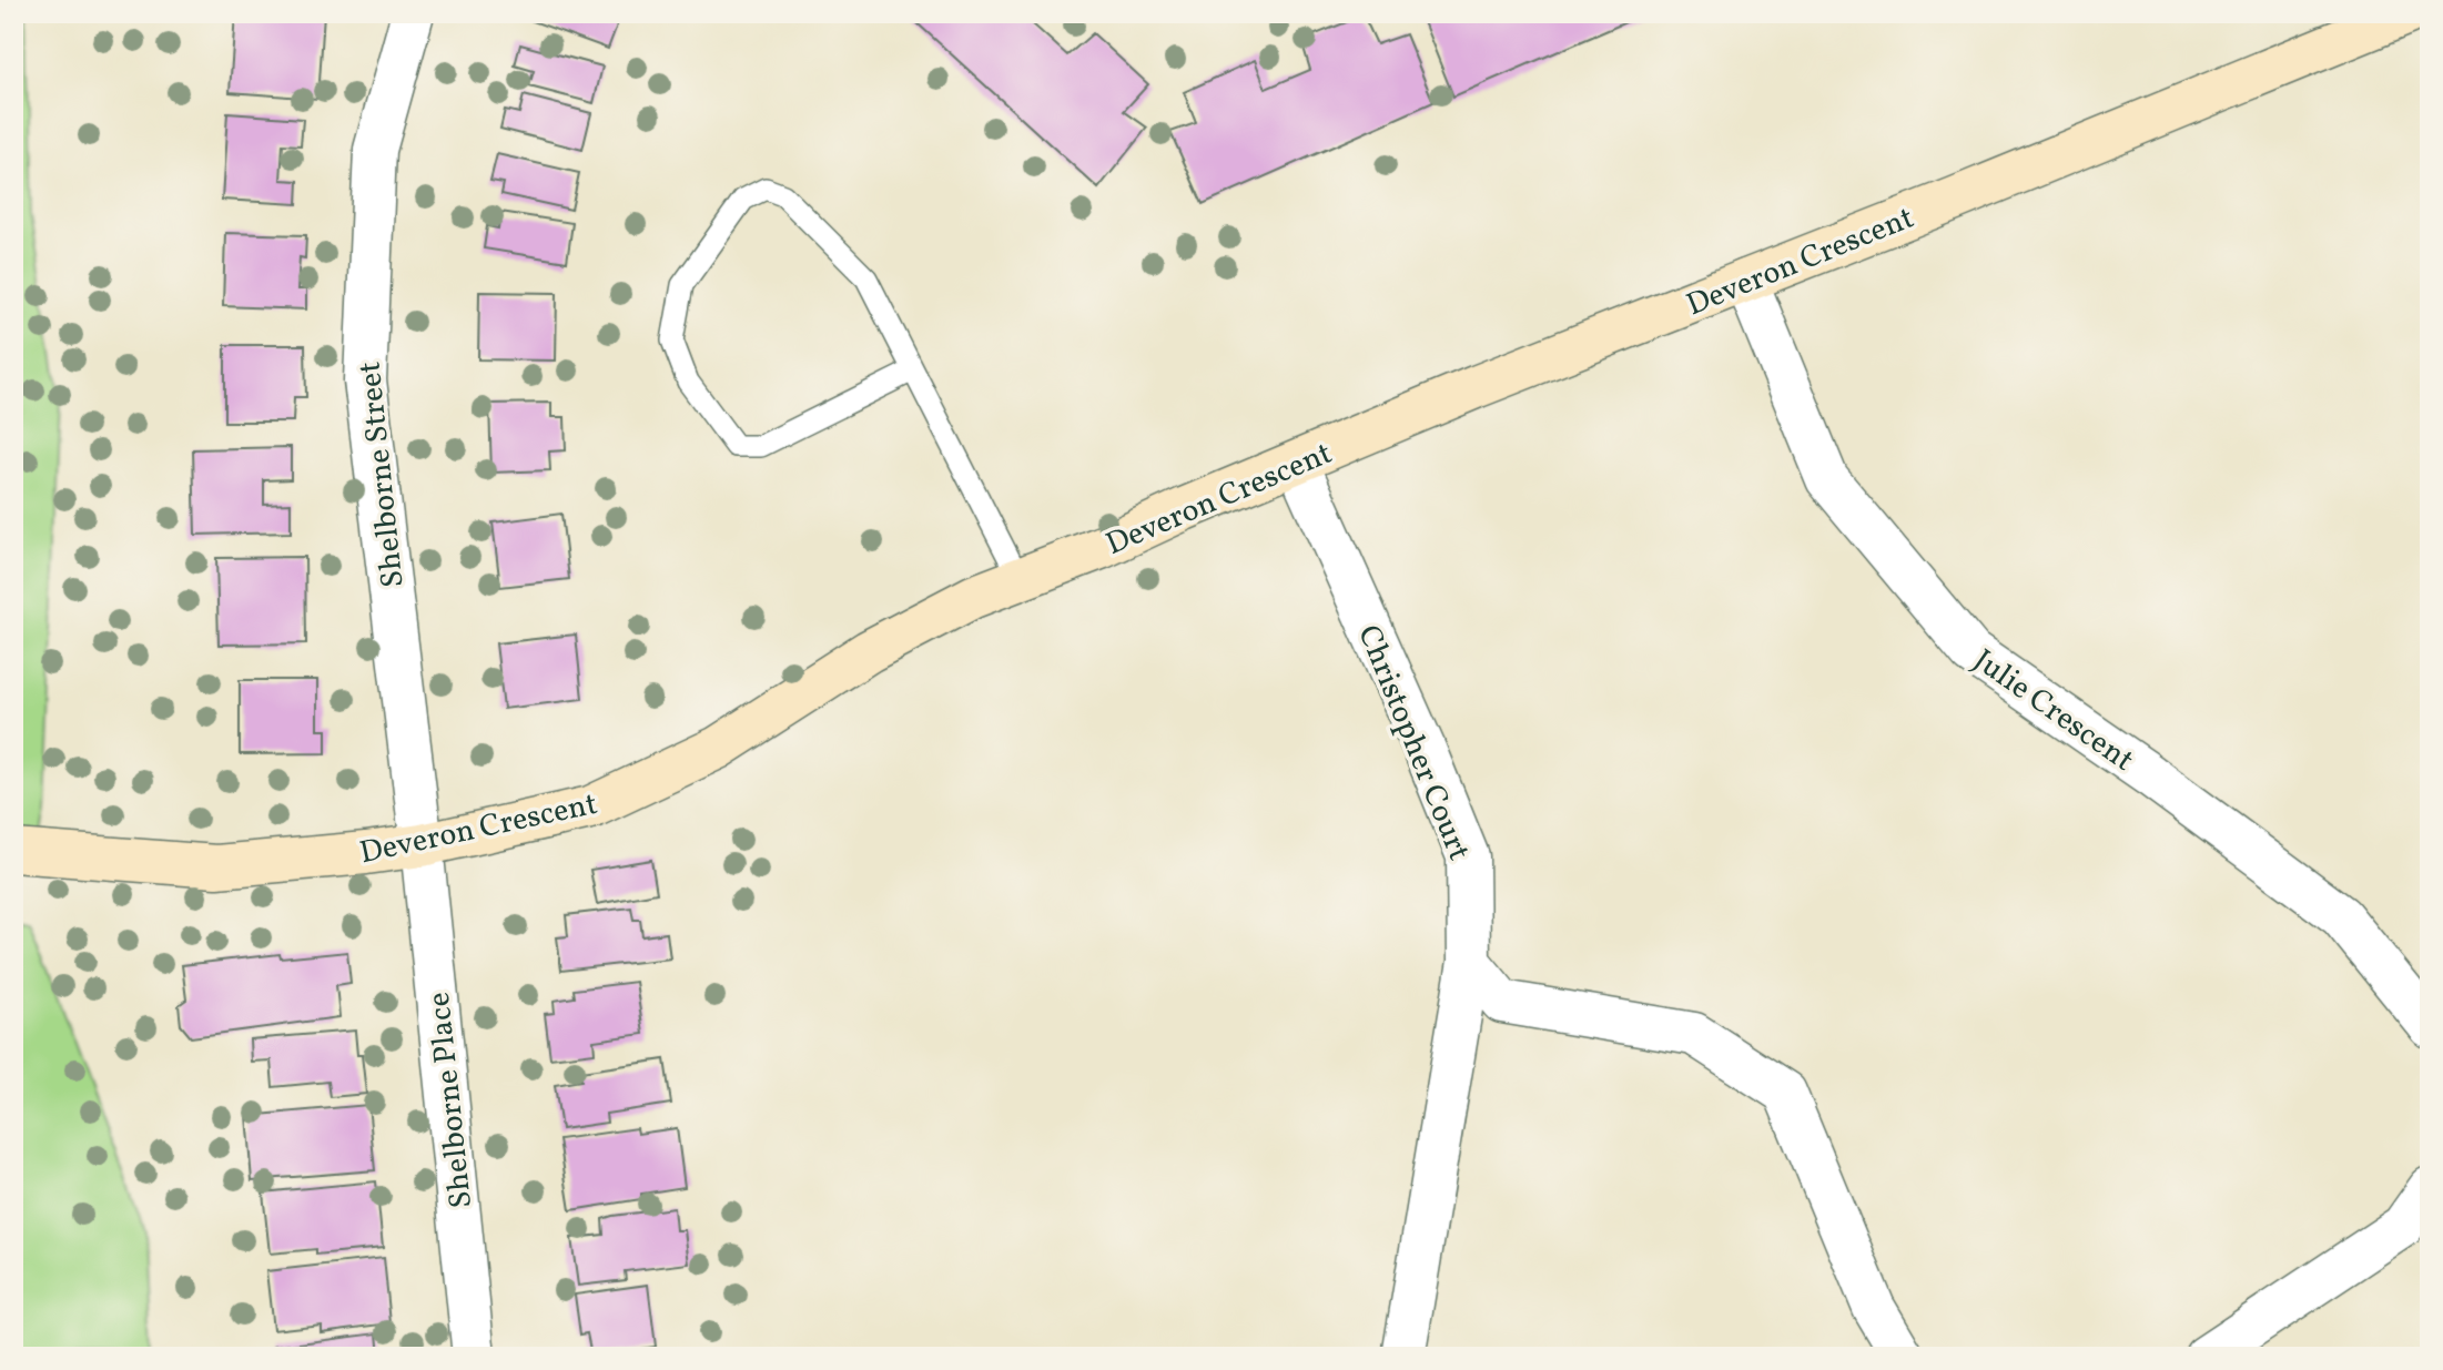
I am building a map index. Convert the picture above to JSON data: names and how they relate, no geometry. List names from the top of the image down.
{
  "streets": {
    "street": [
      "Deveron Crescent",
      "Shelborne Street",
      "Julie Crescent",
      "Christopher Court",
      "Shelborne Place"
    ]
  },
  "crossings": [
    ["Deveron Crescent", "Shelborne Street"],
    ["Deveron Crescent", "Julie Crescent"],
    ["Deveron Crescent", "Christopher Court"],
    ["Deveron Crescent", "Shelborne Place"],
    ["Shelborne Street", "Shelborne Place"]
  ]
}
